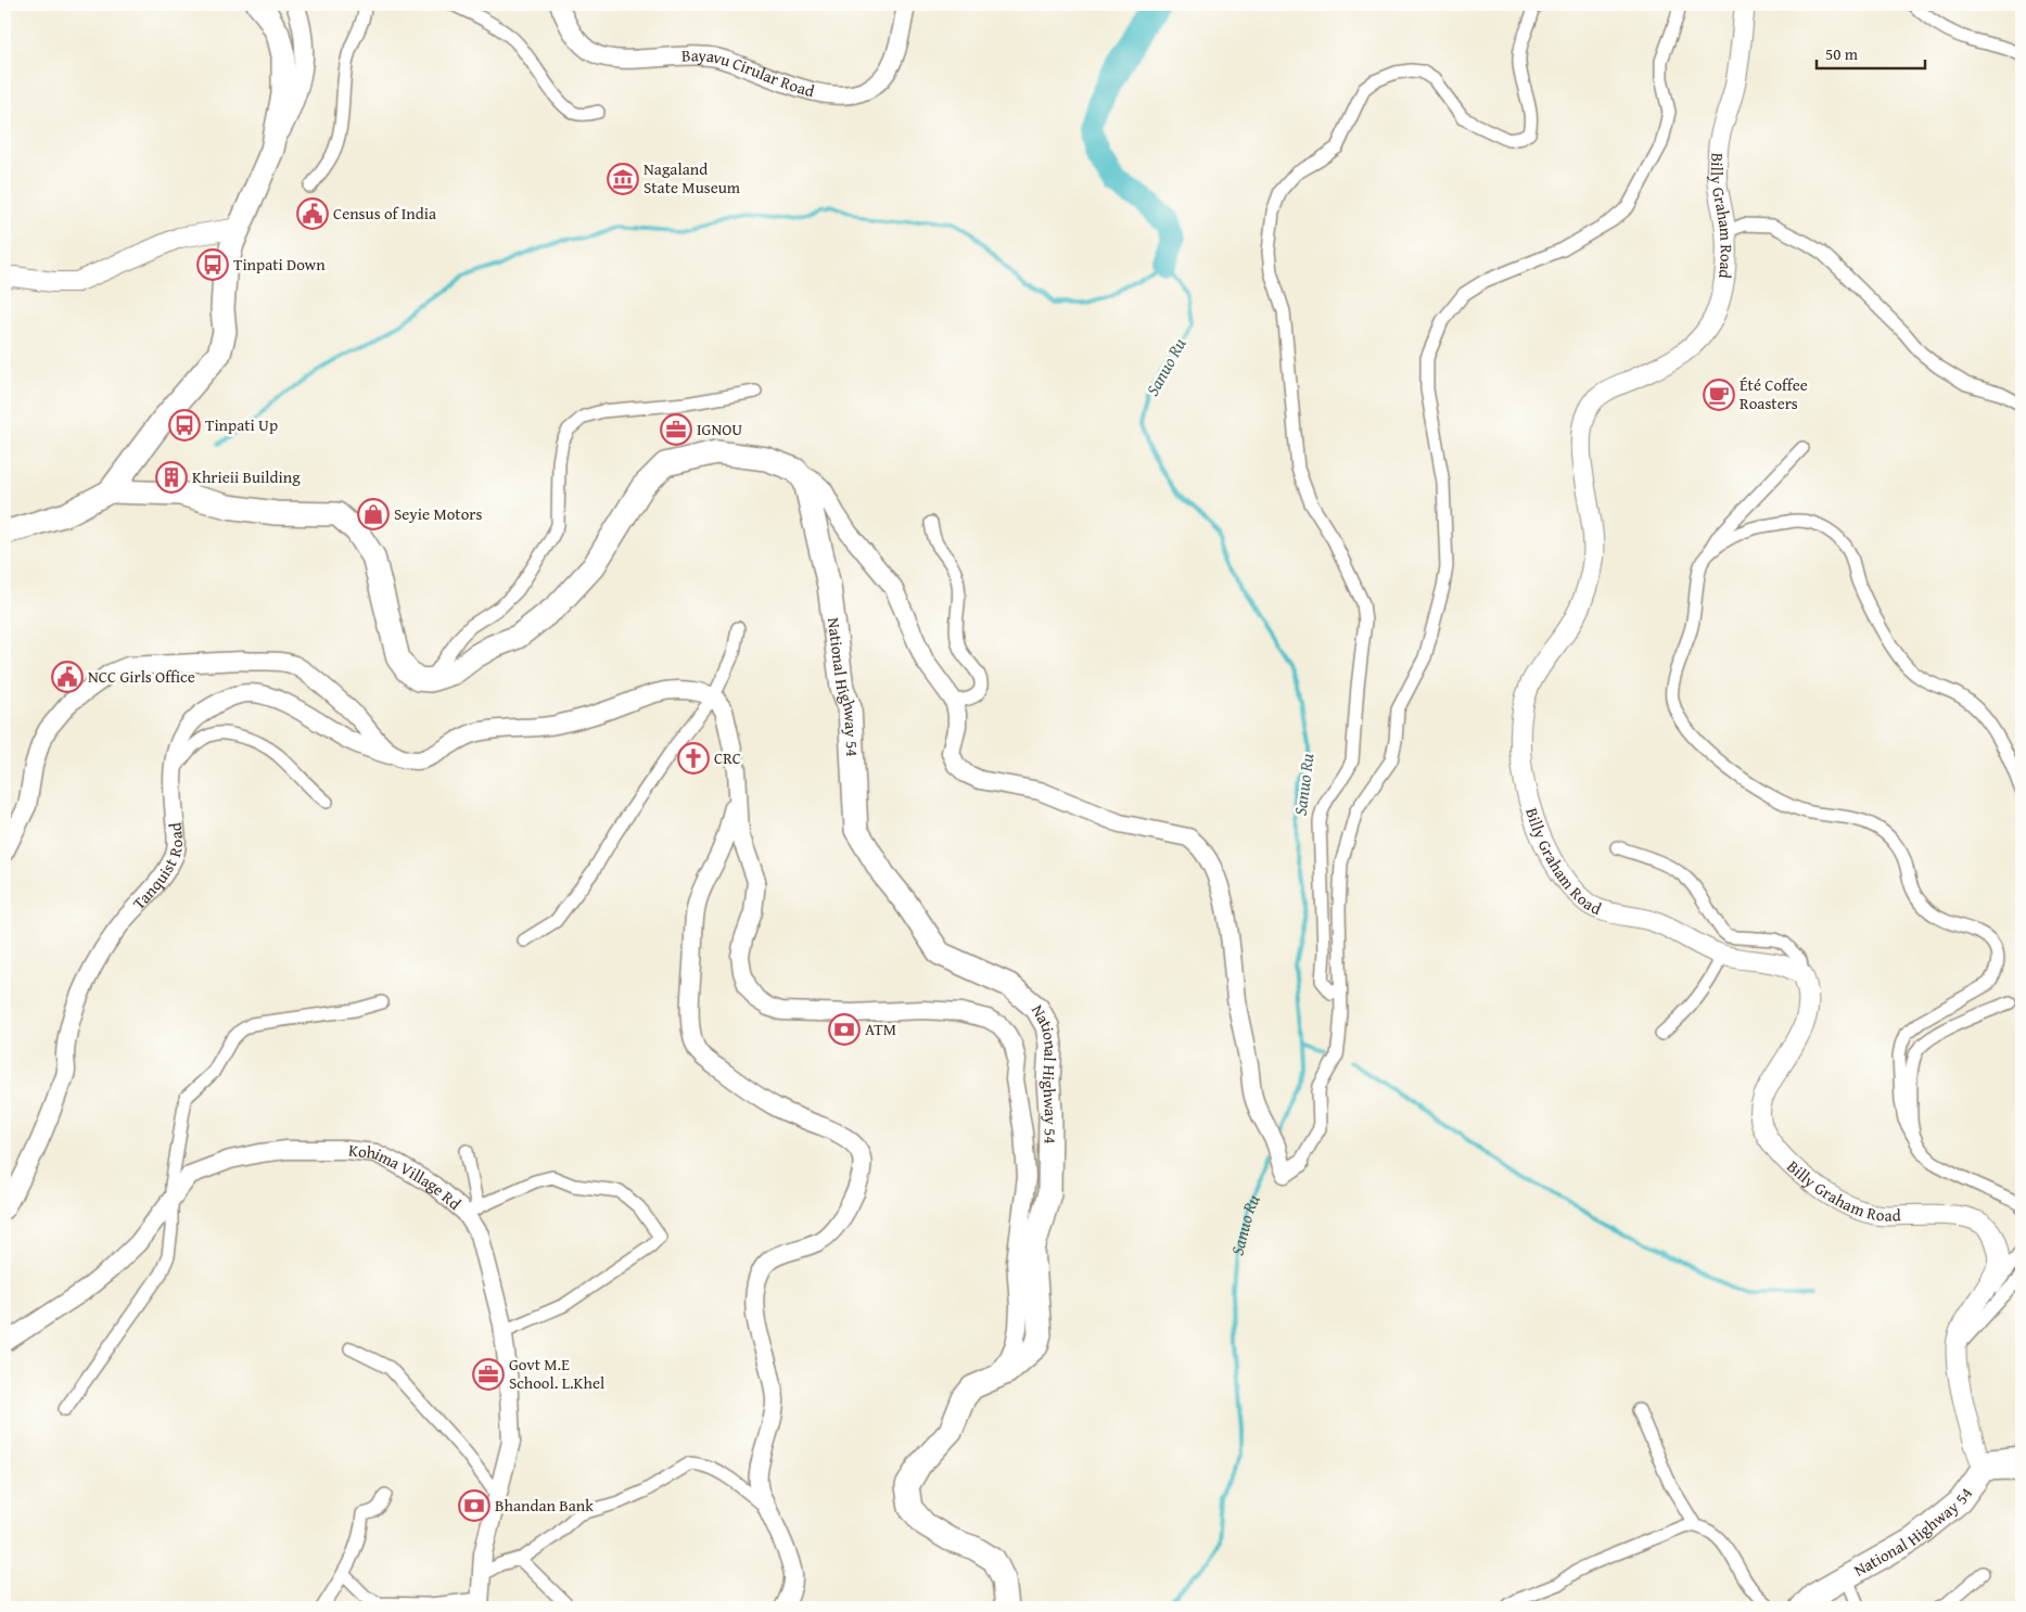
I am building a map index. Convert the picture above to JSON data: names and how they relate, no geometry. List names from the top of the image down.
{
  "streets": {
    "highway": ["National Highway 54"],
    "main road": ["Billy Graham Road"],
    "street": ["Bayavu Cirular Road", "Tanquist Road", "Kohima Village Rd"]
  },
  "crossings": [
    ["Billy Graham Road", "National Highway 54"]
  ],
  "water": ["Sanuo Ru"],
  "places": {
    "museum": ["Nagaland State Museum"],
    "public building": ["Census of India", "NCC Girls Office"],
    "bus stop": ["Tinpati Down", "Tinpati Up"],
    "cafe": ["Été Coffee Roasters"],
    "office": ["IGNOU", "Govt M.E School. L.Khel"],
    "building": ["Khrieii Building"],
    "shop": ["Seyie Motors"],
    "church": ["CRC"],
    "bank": ["ATM", "Bhandan Bank"]
  },
  "scale_bar": "50 m"
}
